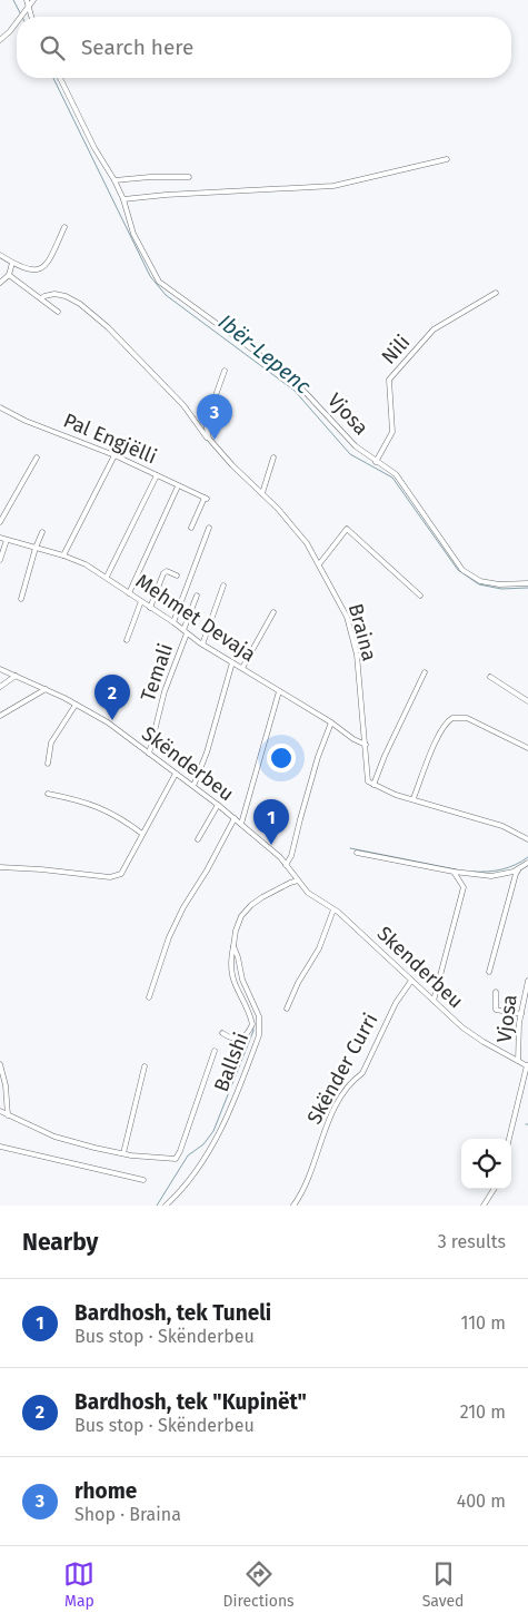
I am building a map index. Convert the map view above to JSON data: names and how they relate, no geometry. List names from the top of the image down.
{
  "streets": {
    "street": [
      "Nili",
      "Vjosa",
      "Pal Engjëlli",
      "Mehmet Devaja",
      "Braina",
      "Temali",
      "Skënderbeu",
      "Skenderbeu",
      "Ballshi",
      "Skënder Curri"
    ]
  },
  "crossings": [
    ["Nili", "Vjosa"],
    ["Vjosa", "Skenderbeu"],
    ["Mehmet Devaja", "Braina"],
    ["Mehmet Devaja", "Temali"],
    ["Temali", "Skënderbeu"],
    ["Skënderbeu", "Skenderbeu"],
    ["Skënderbeu", "Ballshi"],
    ["Skenderbeu", "Skënder Curri"]
  ],
  "water": ["Ibër-Lepenc"],
  "page": {
    "search": "Search here",
    "pins": ["3", "2", "1"],
    "heading": ["Nearby", "3 results"],
    "list": [
      {
        "mark": "1",
        "name": "Bardhosh, tek Tuneli",
        "note": "Bus stop · Skënderbeu",
        "value": "110 m"
      },
      {
        "mark": "2",
        "name": "Bardhosh, tek \"Kupinët\"",
        "note": "Bus stop · Skënderbeu",
        "value": "210 m"
      },
      {
        "mark": "3",
        "name": "rhome",
        "note": "Shop · Braina",
        "value": "400 m"
      }
    ],
    "nav": ["Map", "Directions", "Saved"]
  }
}
